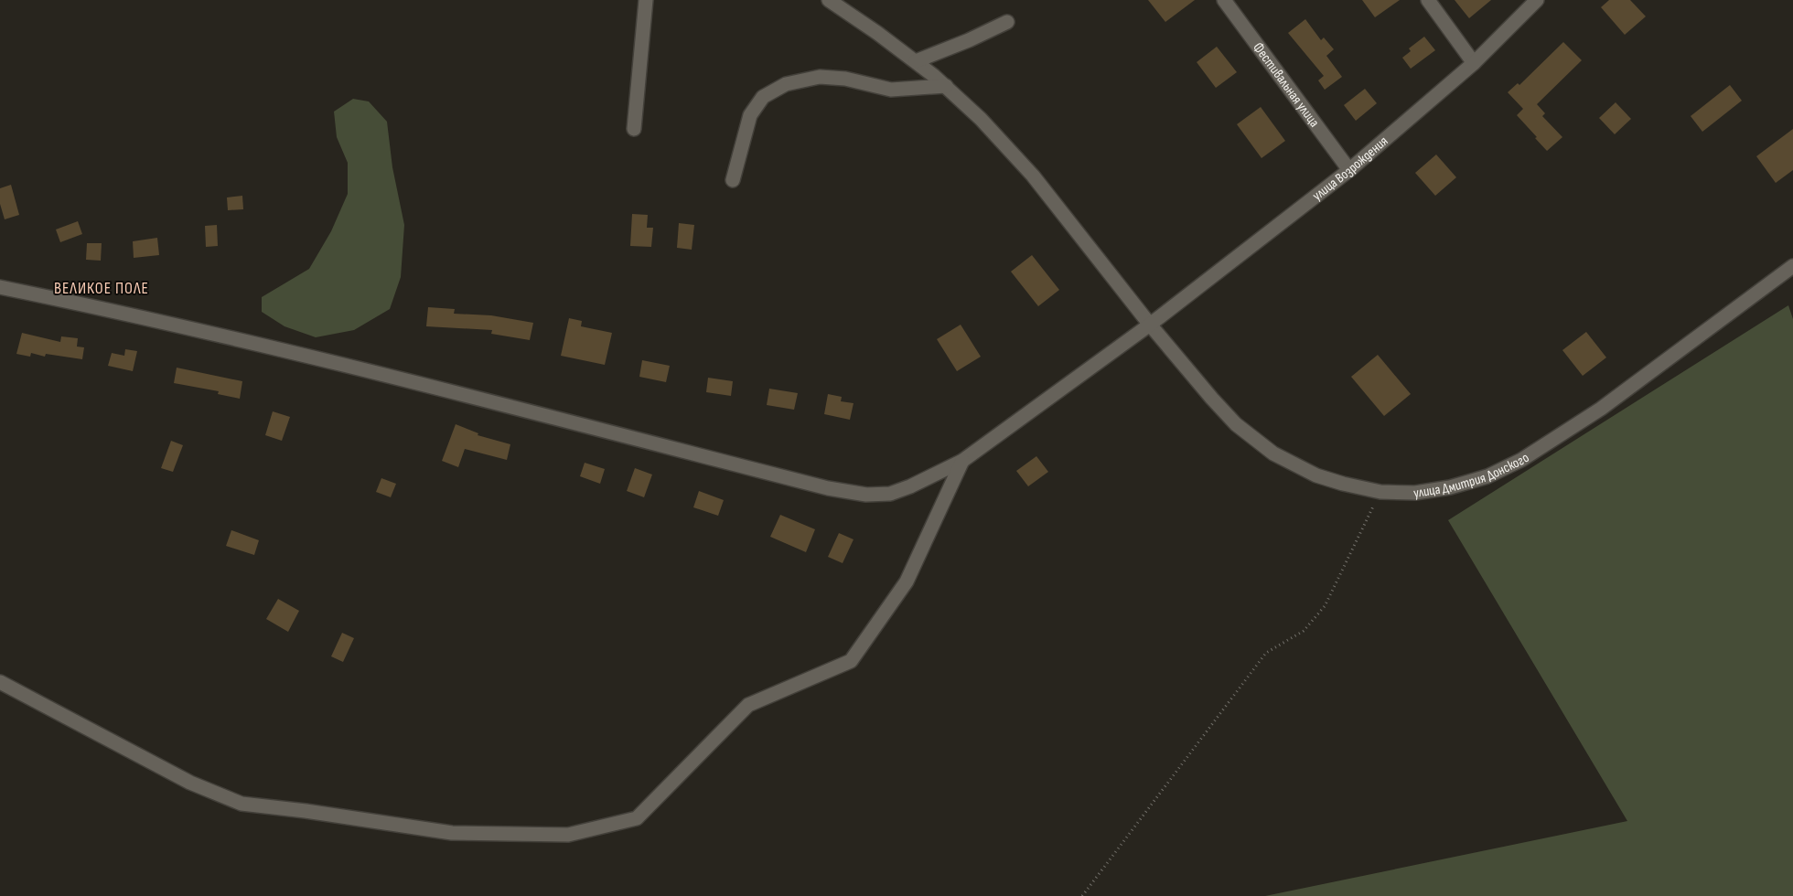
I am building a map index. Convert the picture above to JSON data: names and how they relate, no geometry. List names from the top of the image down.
{
  "streets": {
    "street": ["Фестивальная улица", "улица Возрождения", "улица Дмитрия Донского"]
  },
  "crossings": [
    ["Фестивальная улица", "улица Возрождения"],
    ["улица Возрождения", "улица Дмитрия Донского"]
  ],
  "districts": ["ВЕЛИКОЕ ПОЛЕ"]
}
